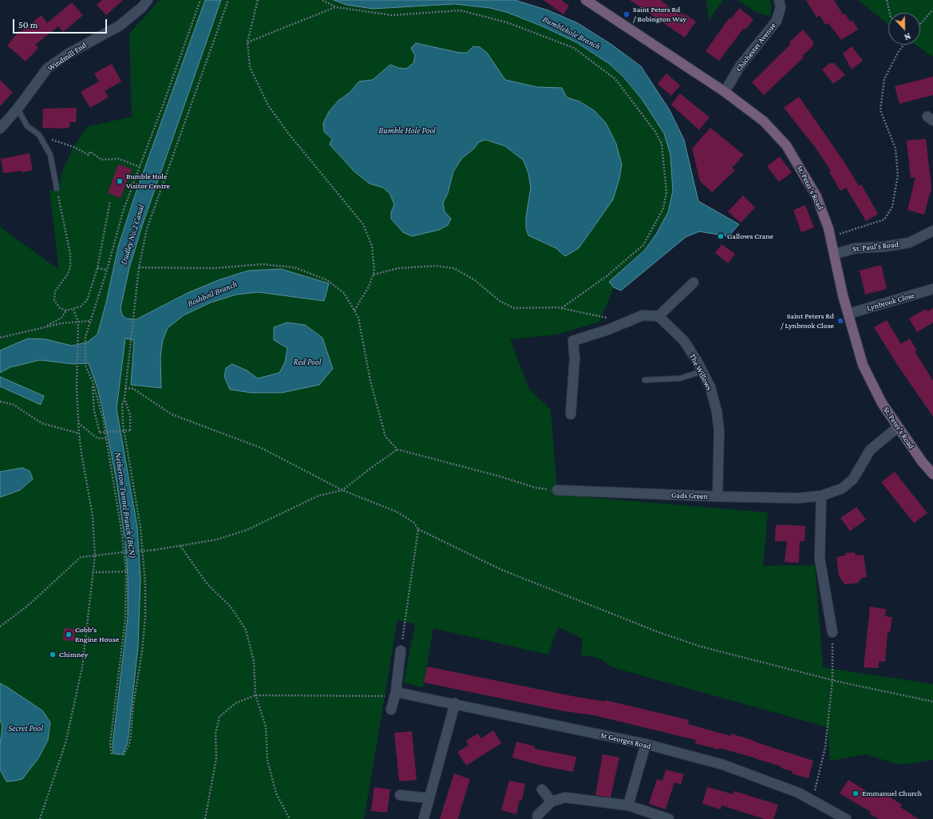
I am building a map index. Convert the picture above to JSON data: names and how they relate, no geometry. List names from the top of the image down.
{
  "streets": {
    "street": [
      "Chichester Avenue",
      "Windmill End",
      "St. Peter's Road",
      "St. Paul's Road",
      "Lynbrook Close",
      "The Willows",
      "Gads Green",
      "St Georges Road"
    ]
  },
  "crossings": [
    ["Chichester Avenue", "St. Peter's Road"],
    ["St. Peter's Road", "St. Paul's Road"],
    ["St. Peter's Road", "Lynbrook Close"],
    ["St. Peter's Road", "Gads Green"],
    ["The Willows", "Gads Green"]
  ],
  "water": [
    "Bumblehole Branch",
    "Bumble Hole Pool",
    "Dudley No.2 Canal",
    "Boshboil Branch",
    "Red Pool",
    "Netherton Tunnel Branch (BCN)",
    "Secret Pool"
  ],
  "places": [
    "Saint Peters Rd / Bobington Way",
    "Bumble Hole Visitor Centre",
    "Gallows Crane",
    "Saint Peters Rd / Lynbrook Close",
    "Cobb's Engine House",
    "Chimney",
    "Emmanuel Church"
  ],
  "scale_bar": "50 m",
  "north": "bottom"
}
